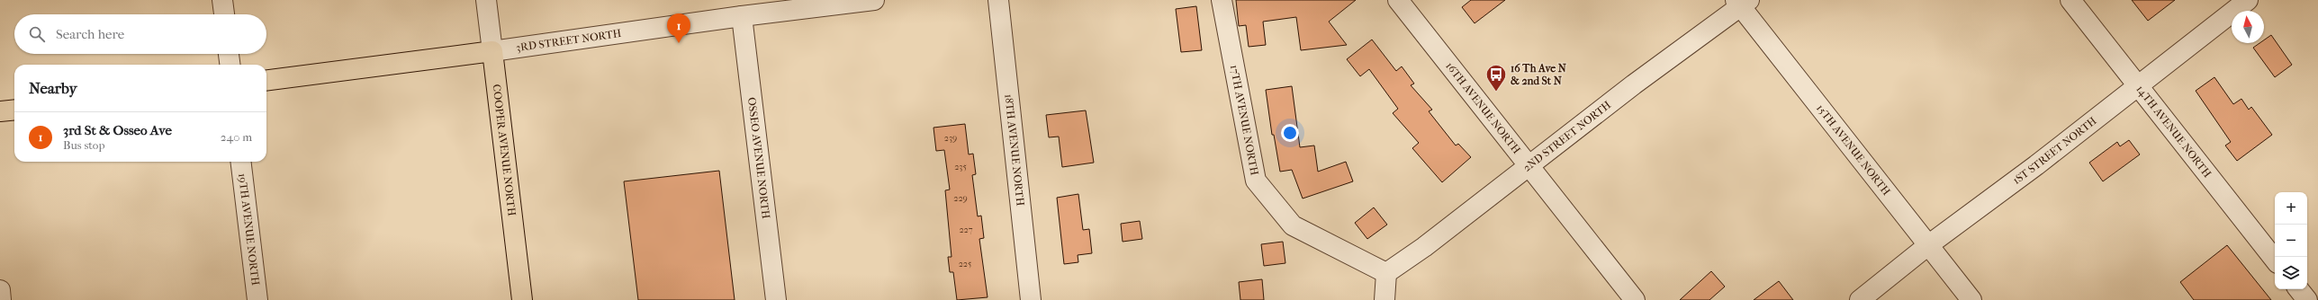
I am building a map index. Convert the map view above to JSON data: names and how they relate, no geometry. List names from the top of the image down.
{
  "streets": {
    "main road": ["3RD STREET NORTH", "COOPER AVENUE NORTH"],
    "street": [
      "16TH AVENUE NORTH",
      "17TH AVENUE NORTH",
      "14TH AVENUE NORTH",
      "2ND STREET NORTH",
      "18TH AVENUE NORTH",
      "15TH AVENUE NORTH",
      "1ST STREET NORTH",
      "OSSEO AVENUE NORTH",
      "19TH AVENUE NORTH"
    ]
  },
  "crossings": [
    ["3RD STREET NORTH", "COOPER AVENUE NORTH"],
    ["3RD STREET NORTH", "OSSEO AVENUE NORTH"],
    ["16TH AVENUE NORTH", "2ND STREET NORTH"],
    ["17TH AVENUE NORTH", "2ND STREET NORTH"],
    ["14TH AVENUE NORTH", "1ST STREET NORTH"],
    ["2ND STREET NORTH", "15TH AVENUE NORTH"],
    ["15TH AVENUE NORTH", "1ST STREET NORTH"]
  ],
  "places": {
    "bus stop": ["16 Th Ave N & 2nd St N"]
  },
  "house_numbers": [
    "239",
    "235",
    "229",
    "227",
    "225"
  ],
  "north": "top",
  "page": {
    "pins": "1",
    "search": "Search here",
    "heading": "Nearby",
    "list": [
      {
        "mark": "1",
        "name": "3rd St & Osseo Ave",
        "note": "Bus stop",
        "value": "240 m"
      }
    ],
    "map_buttons": ["+", "−"]
  }
}
